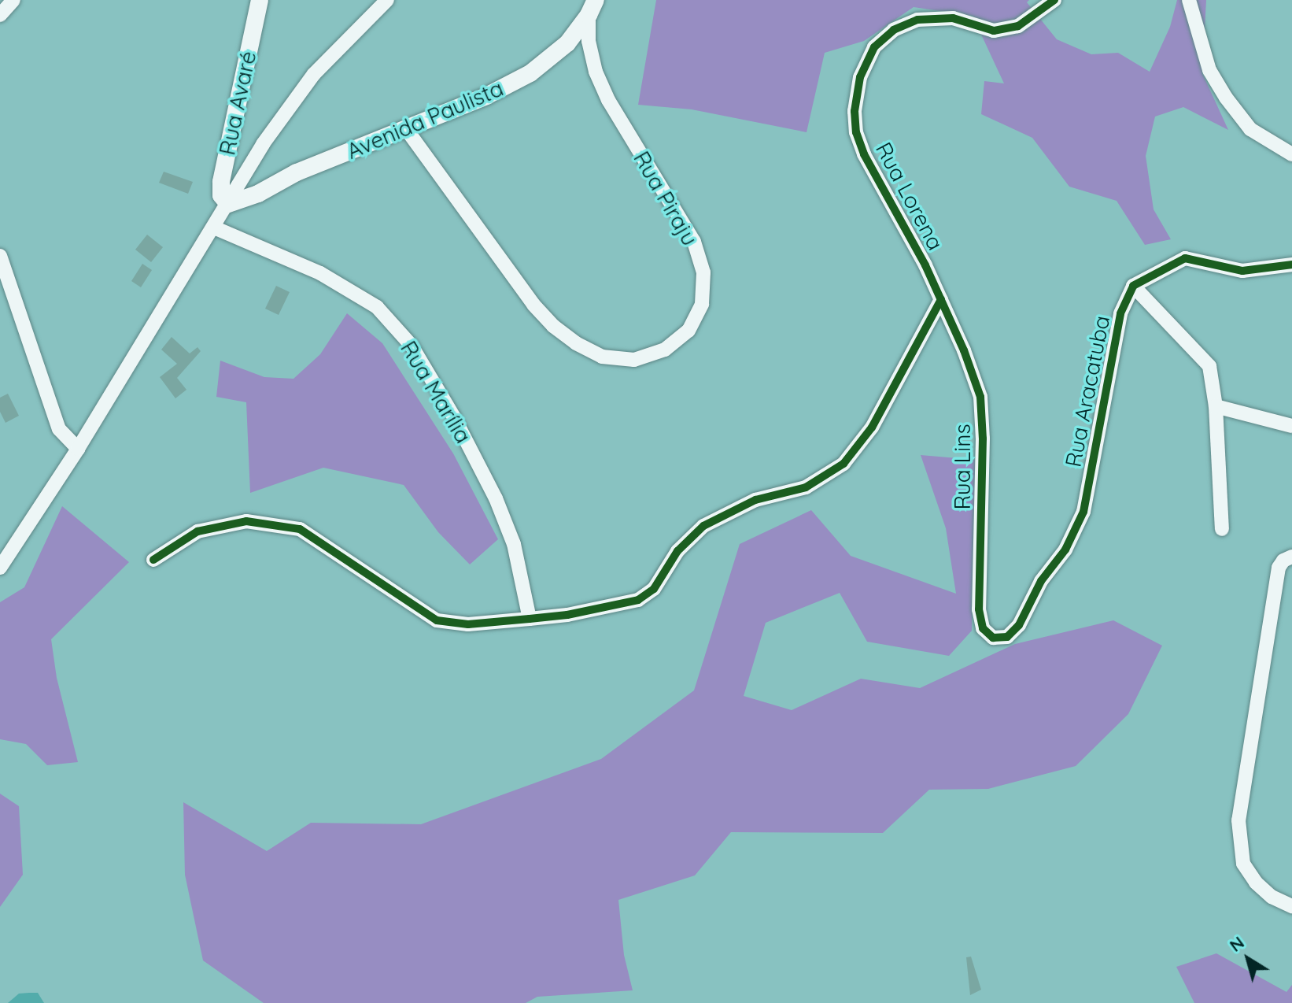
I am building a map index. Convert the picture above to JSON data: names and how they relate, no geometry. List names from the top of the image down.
{
  "streets": {
    "street": [
      "Rua Avaré",
      "Avenida Paulista",
      "Rua Lorena",
      "Rua Piraju",
      "Rua Aracatuba",
      "Rua Marília",
      "Rua Lins"
    ]
  },
  "crossings": [
    ["Rua Avaré", "Avenida Paulista"],
    ["Avenida Paulista", "Rua Piraju"],
    ["Rua Lorena", "Rua Lins"],
    ["Rua Aracatuba", "Rua Lins"]
  ],
  "north": "top left"
}
